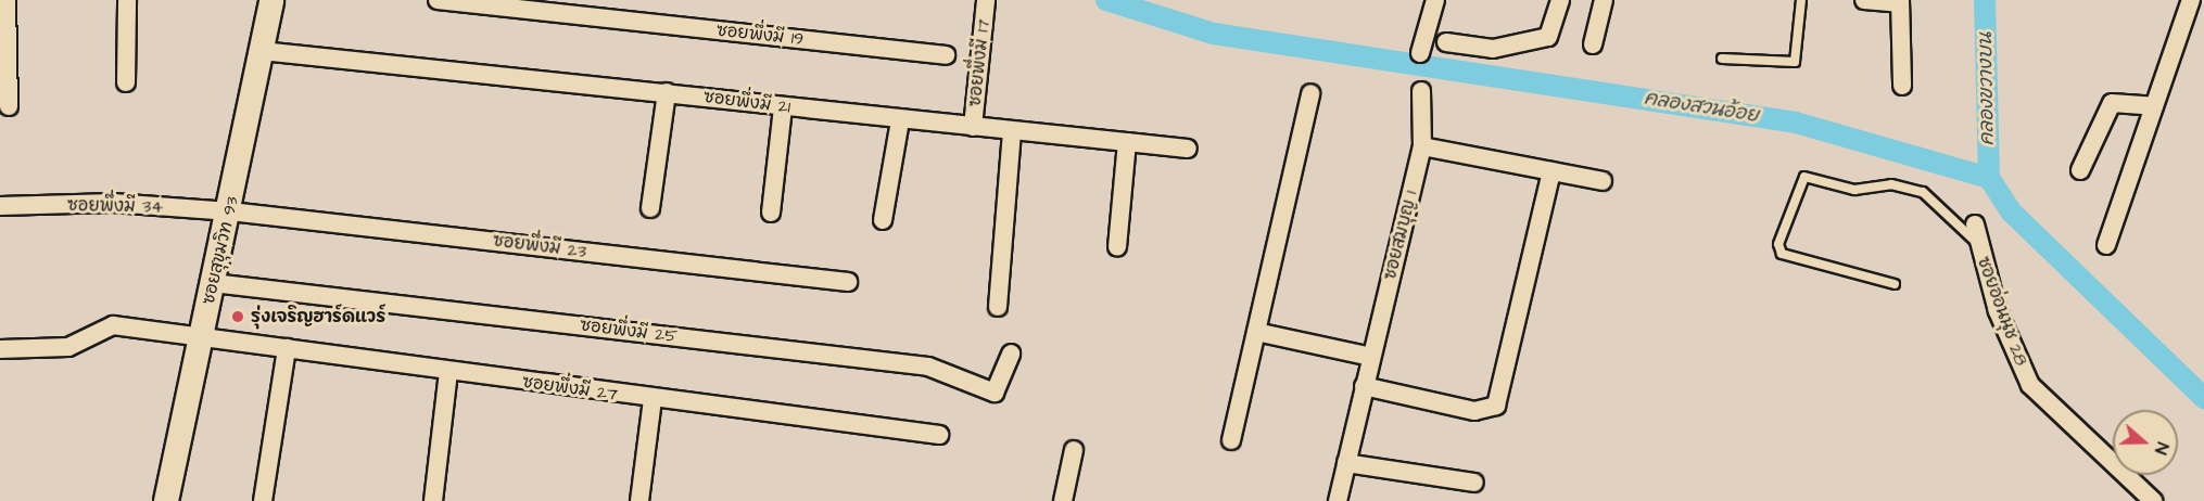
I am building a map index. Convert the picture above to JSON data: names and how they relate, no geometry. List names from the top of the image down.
{
  "streets": {
    "street": [
      "ซอยพึ่งมี 19",
      "ซอยพึ่งมี 17",
      "ซอยพึ่งมี 21",
      "ซอยพึ่งมี 34",
      "ซอยสมบุญ 1",
      "ซอยพึ่งมี 23",
      "ซอยสุขุมวิท 93",
      "ซอยอ่อนนุช 28",
      "ซอยพึ่งมี 25",
      "ซอยพึ่งมี 27"
    ]
  },
  "crossings": [
    ["ซอยพึ่งมี 17", "ซอยพึ่งมี 21"],
    ["ซอยพึ่งมี 21", "ซอยสุขุมวิท 93"],
    ["ซอยพึ่งมี 34", "ซอยพึ่งมี 23"],
    ["ซอยพึ่งมี 34", "ซอยสุขุมวิท 93"],
    ["ซอยพึ่งมี 23", "ซอยสุขุมวิท 93"],
    ["ซอยสุขุมวิท 93", "ซอยพึ่งมี 25"],
    ["ซอยสุขุมวิท 93", "ซอยพึ่งมี 27"]
  ],
  "water": ["คลองขวางบน", "คลองสวนอ้อย"],
  "places": ["รุ่งเจริญฮาร์ดแวร์"],
  "north": "right"
}
